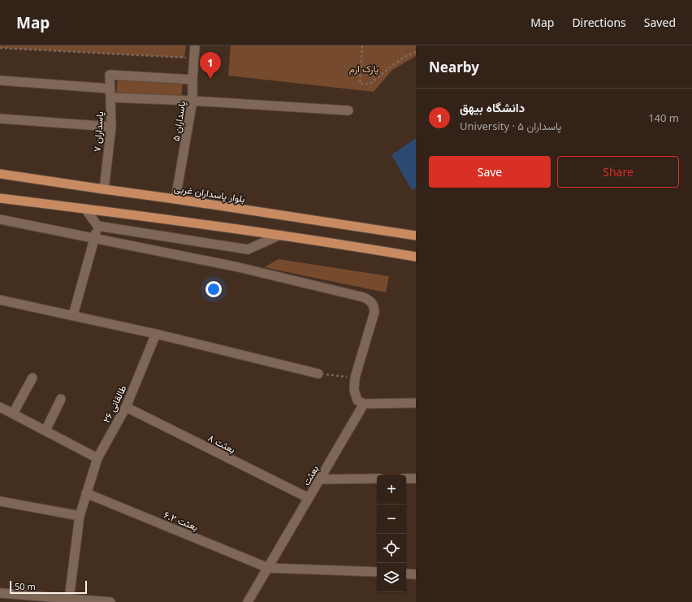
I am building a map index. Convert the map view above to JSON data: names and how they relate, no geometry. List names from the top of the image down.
{
  "streets": {
    "main road": ["بلوار پاسداران غربی"],
    "street": [
      "پاسداران ۵",
      "پاسداران ۷",
      "طالقانی ۲۶",
      "بعثت ۸",
      "بعثت",
      "بعثت ۶.۲"
    ]
  },
  "crossings": [
    ["پاسداران ۵", "پاسداران ۷"],
    ["پاسداران ۵", "بلوار پاسداران غربی"],
    ["پاسداران ۷", "بلوار پاسداران غربی"],
    ["طالقانی ۲۶", "بعثت ۸"],
    ["طالقانی ۲۶", "بعثت ۶.۲"],
    ["بعثت ۸", "بعثت"],
    ["بعثت", "بعثت ۶.۲"]
  ],
  "parks": ["پارک ارم"],
  "scale_bar": "50 m",
  "page": {
    "header": "Map",
    "nav": ["Map", "Directions", "Saved"],
    "heading": "Nearby",
    "pins": "1",
    "list": [
      {
        "mark": "1",
        "name": "دانشگاه بیهق",
        "note": "University · پاسداران ۵",
        "value": "140 m"
      }
    ],
    "buttons": ["Save", "Share"],
    "map_buttons": ["+", "−"],
    "scale": "50 m"
  }
}
